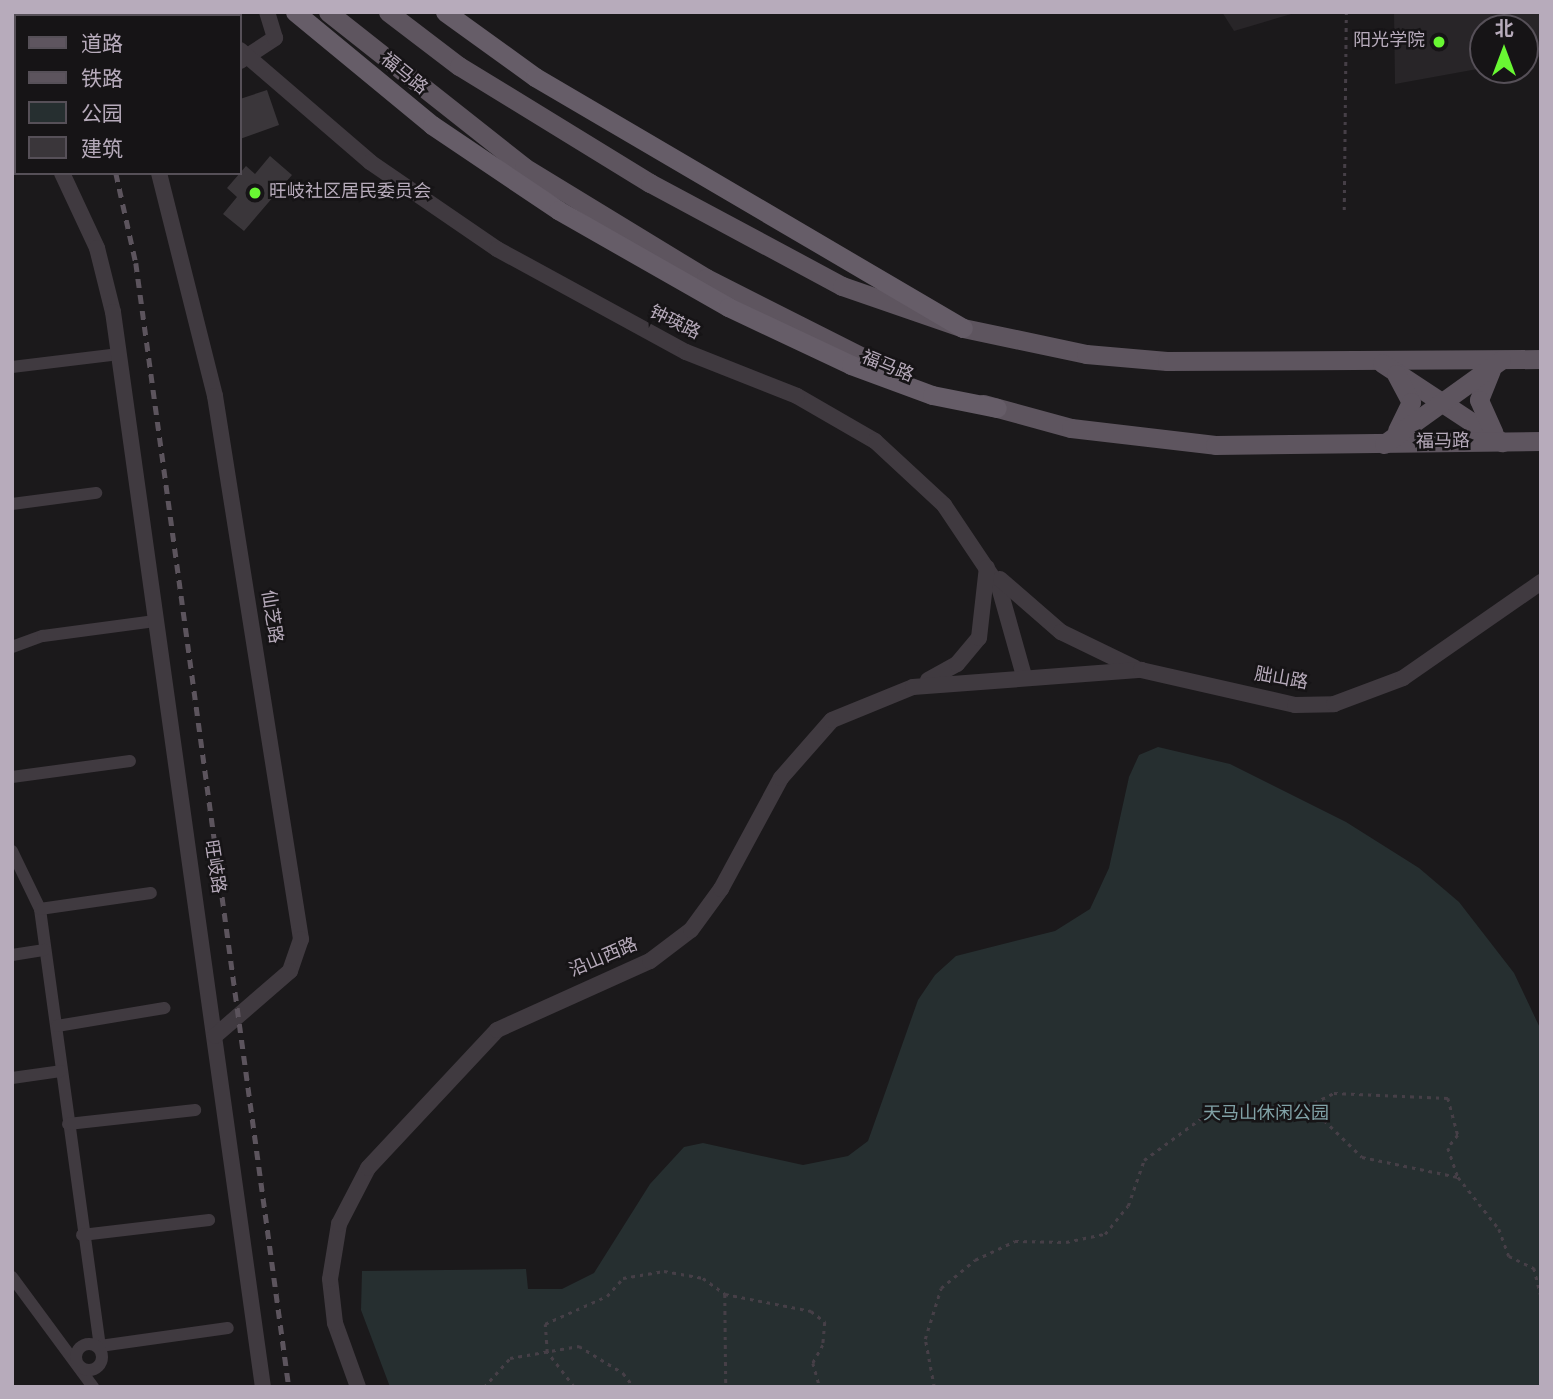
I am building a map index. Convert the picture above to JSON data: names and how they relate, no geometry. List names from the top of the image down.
{
  "streets": {
    "main road": ["福马路"],
    "street": [
      "钟瑛路",
      "仙芝路",
      "胐山路",
      "旺岐路",
      "沿山西路"
    ]
  },
  "crossings": [
    ["钟瑛路", "胐山路"],
    ["钟瑛路", "沿山西路"],
    ["仙芝路", "旺岐路"],
    ["胐山路", "沿山西路"]
  ],
  "parks": ["天马山休闲公园"],
  "places": ["阳光学院", "旺岐社区居民委员会"],
  "legend": [
    "道路",
    "铁路",
    "公园",
    "建筑"
  ],
  "north": "top"
}
